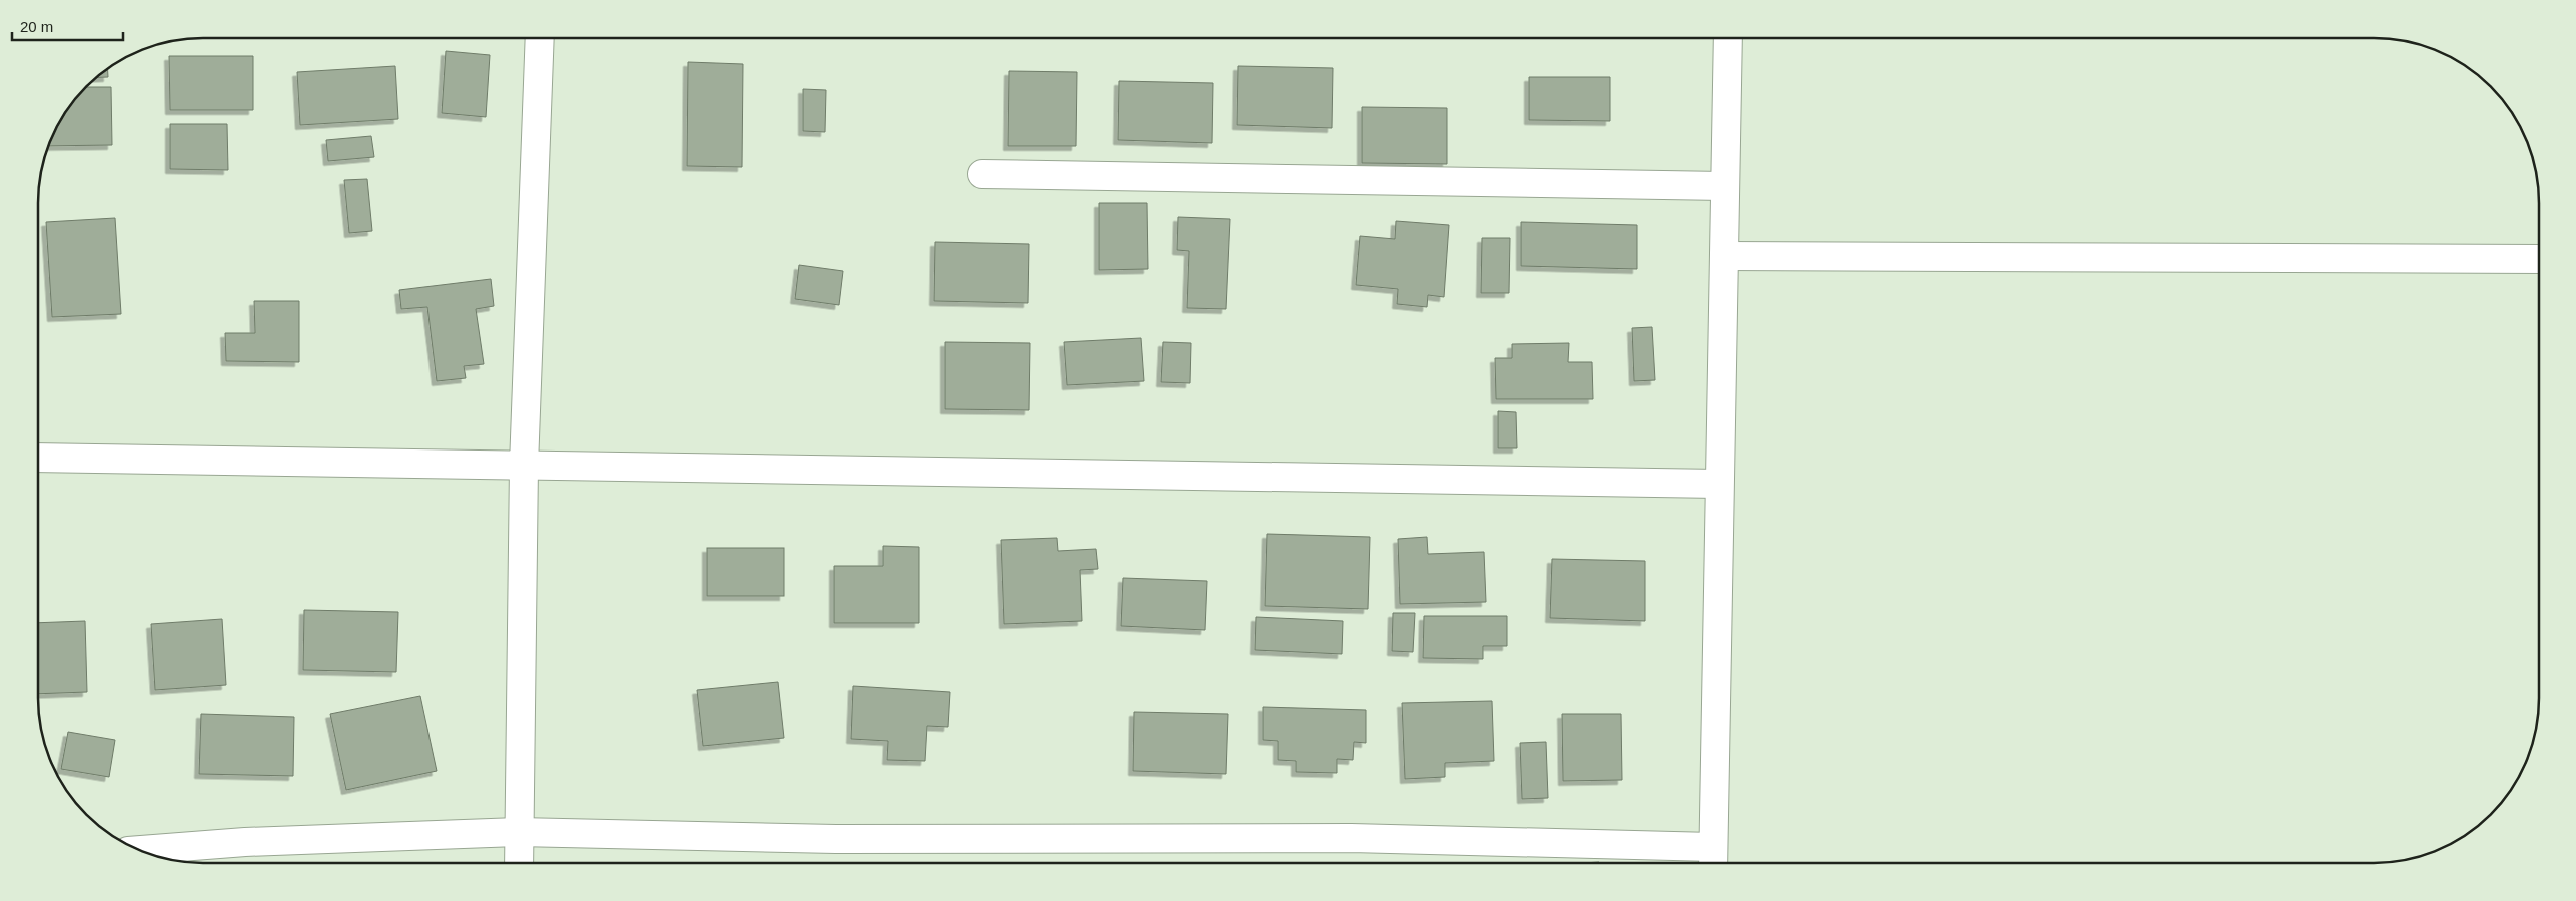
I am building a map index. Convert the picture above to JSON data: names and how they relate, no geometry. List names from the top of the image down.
{
  "scale_bar": "20 m"
}
